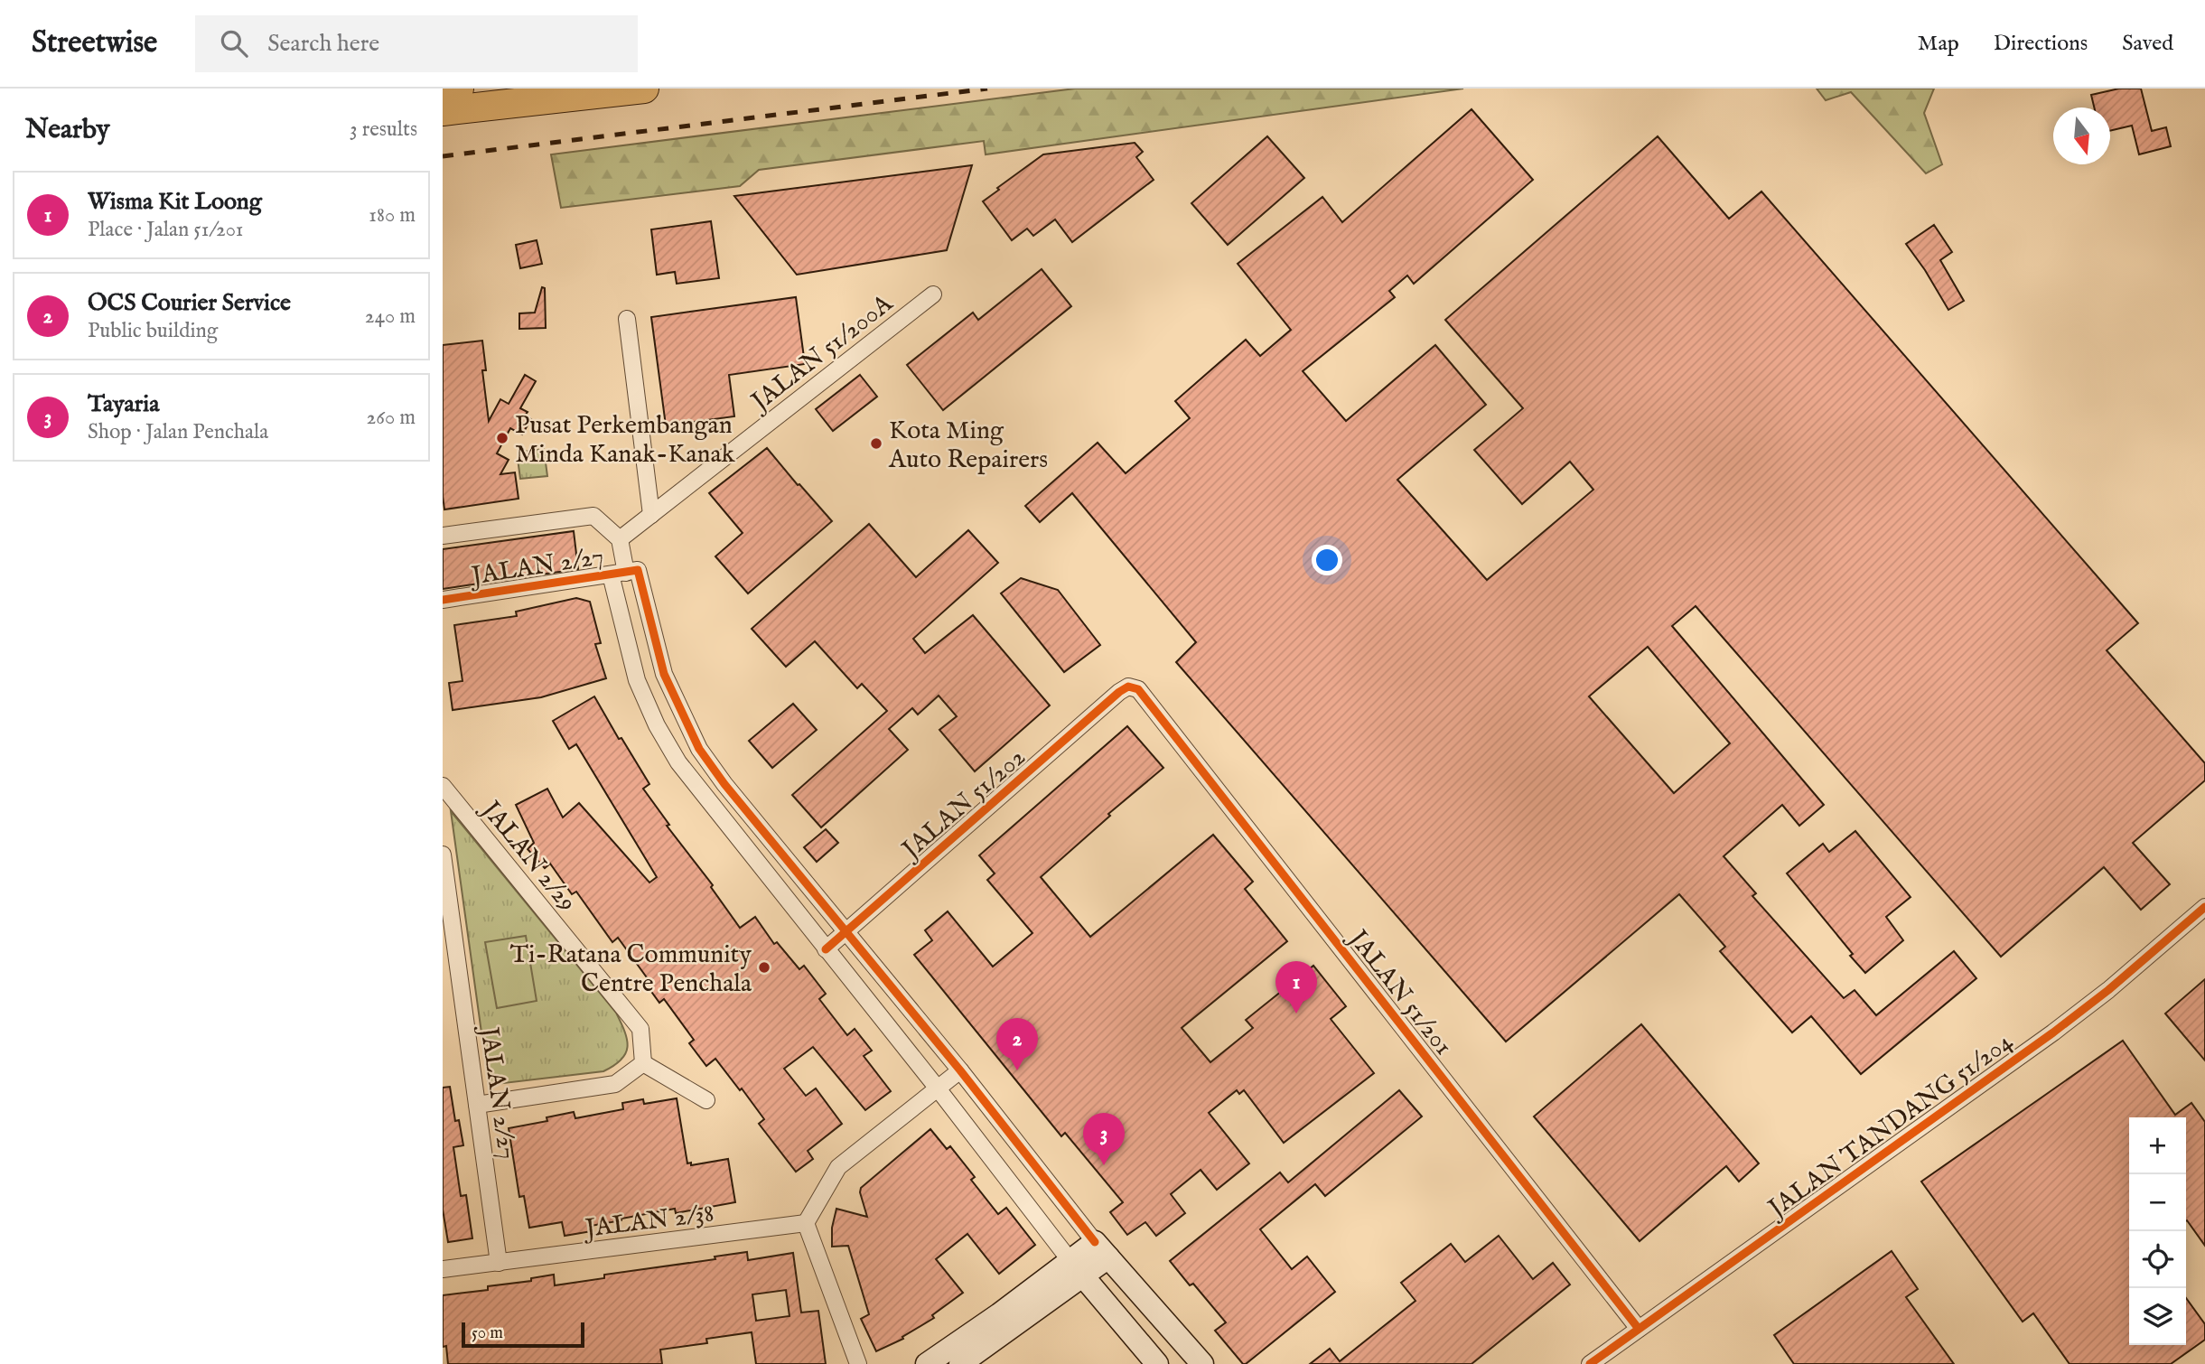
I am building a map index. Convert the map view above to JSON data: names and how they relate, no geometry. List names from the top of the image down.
{
  "streets": {
    "street": [
      "JALAN 51/200A",
      "JALAN 2/27",
      "JALAN 51/202",
      "JALAN 2/29",
      "JALAN 51/201",
      "JALAN TANDANG 51/204",
      "JALAN 2/38"
    ]
  },
  "crossings": [
    ["JALAN 2/27", "JALAN 2/38"],
    ["JALAN 51/202", "JALAN 51/201"],
    ["JALAN 51/201", "JALAN TANDANG 51/204"]
  ],
  "places": ["Pusat Perkembangan Minda Kanak-Kanak", "Kota Ming Auto Repairers", "Ti-Ratana Community Centre Penchala"],
  "scale_bar": "50 m",
  "north": "bottom",
  "page": {
    "header": "Streetwise",
    "search": "Search here",
    "nav": ["Map", "Directions", "Saved"],
    "heading": ["Nearby", "3 results"],
    "list": [
      {
        "mark": "1",
        "name": "Wisma Kit Loong",
        "note": "Place · Jalan 51/201",
        "value": "180 m"
      },
      {
        "mark": "2",
        "name": "OCS Courier Service",
        "note": "Public building",
        "value": "240 m"
      },
      {
        "mark": "3",
        "name": "Tayaria",
        "note": "Shop · Jalan Penchala",
        "value": "260 m"
      }
    ],
    "pins": ["1", "2", "3"],
    "map_buttons": ["+", "−"],
    "scale": "50 m"
  }
}
